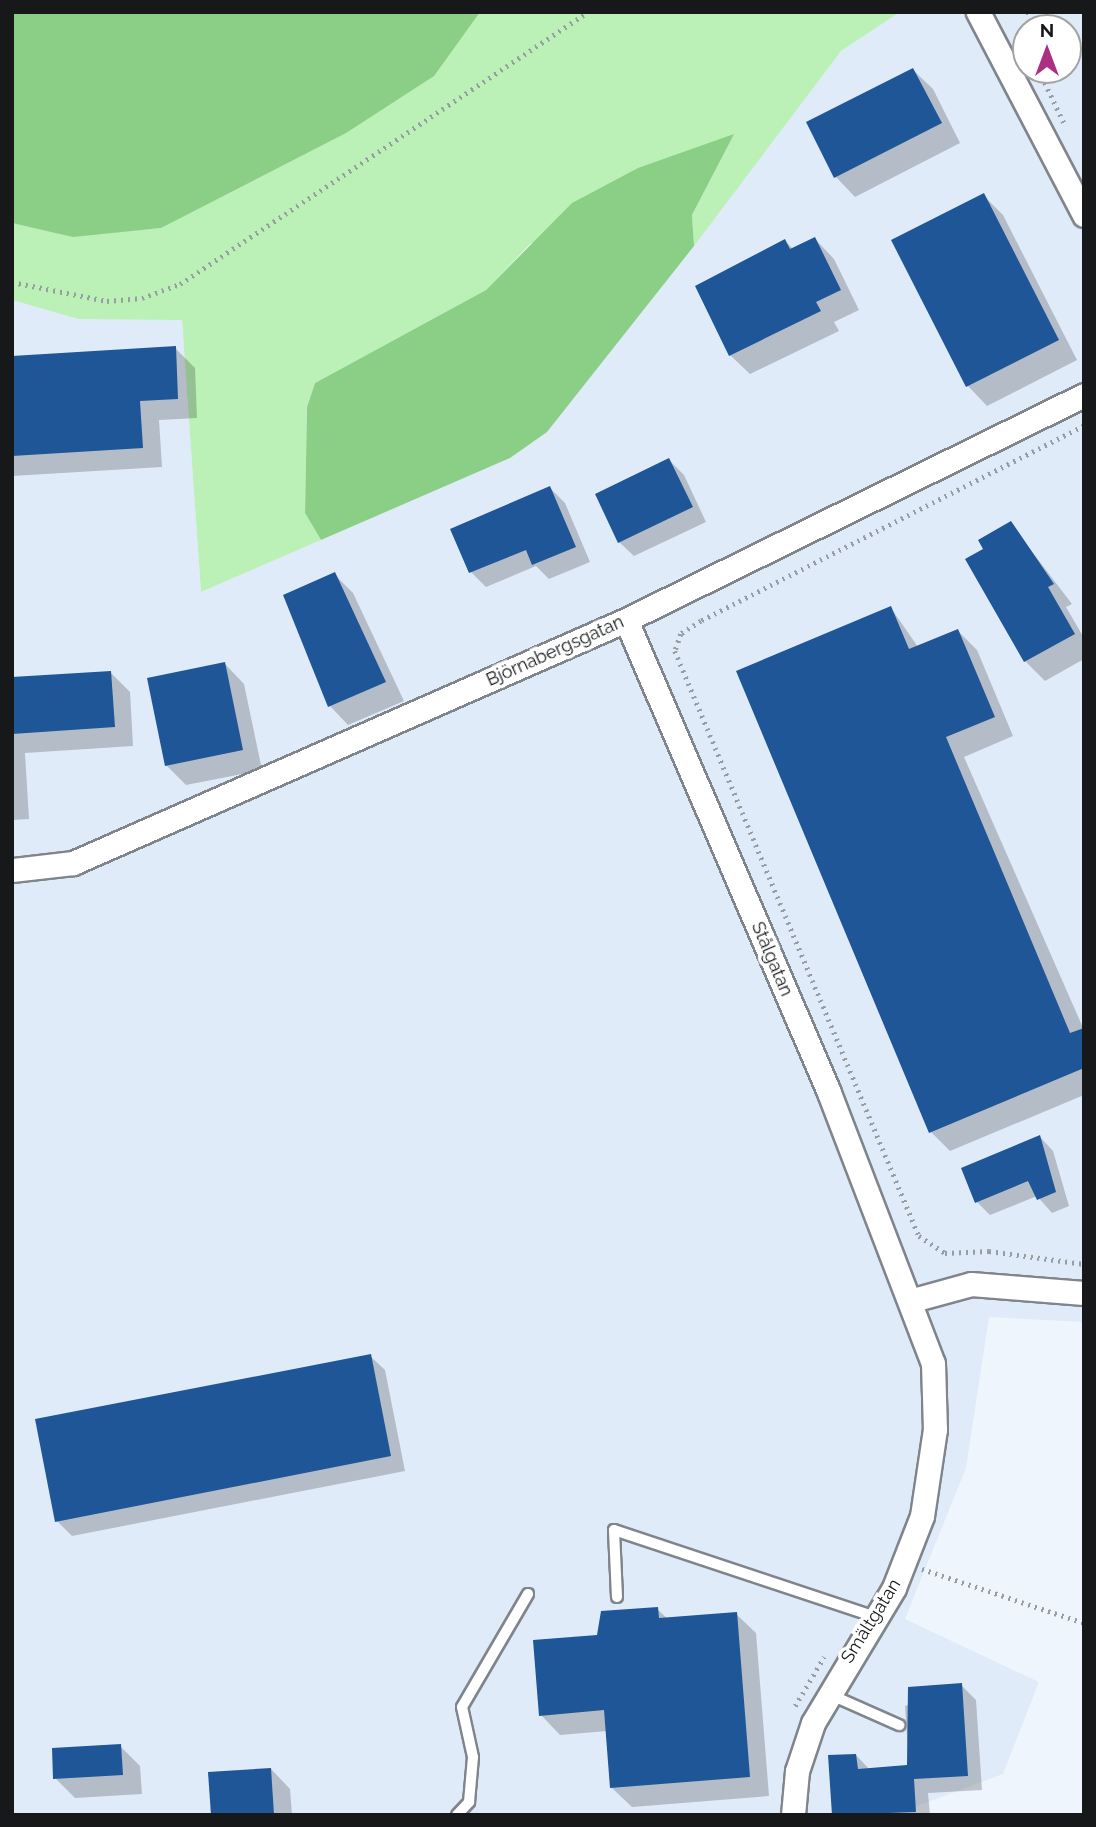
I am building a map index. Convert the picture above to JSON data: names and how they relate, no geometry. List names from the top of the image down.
{
  "streets": {
    "street": ["Björnabergsgatan", "Stålgatan", "Smältgatan"]
  },
  "crossings": [
    ["Björnabergsgatan", "Stålgatan"],
    ["Stålgatan", "Smältgatan"]
  ],
  "north": "top"
}
